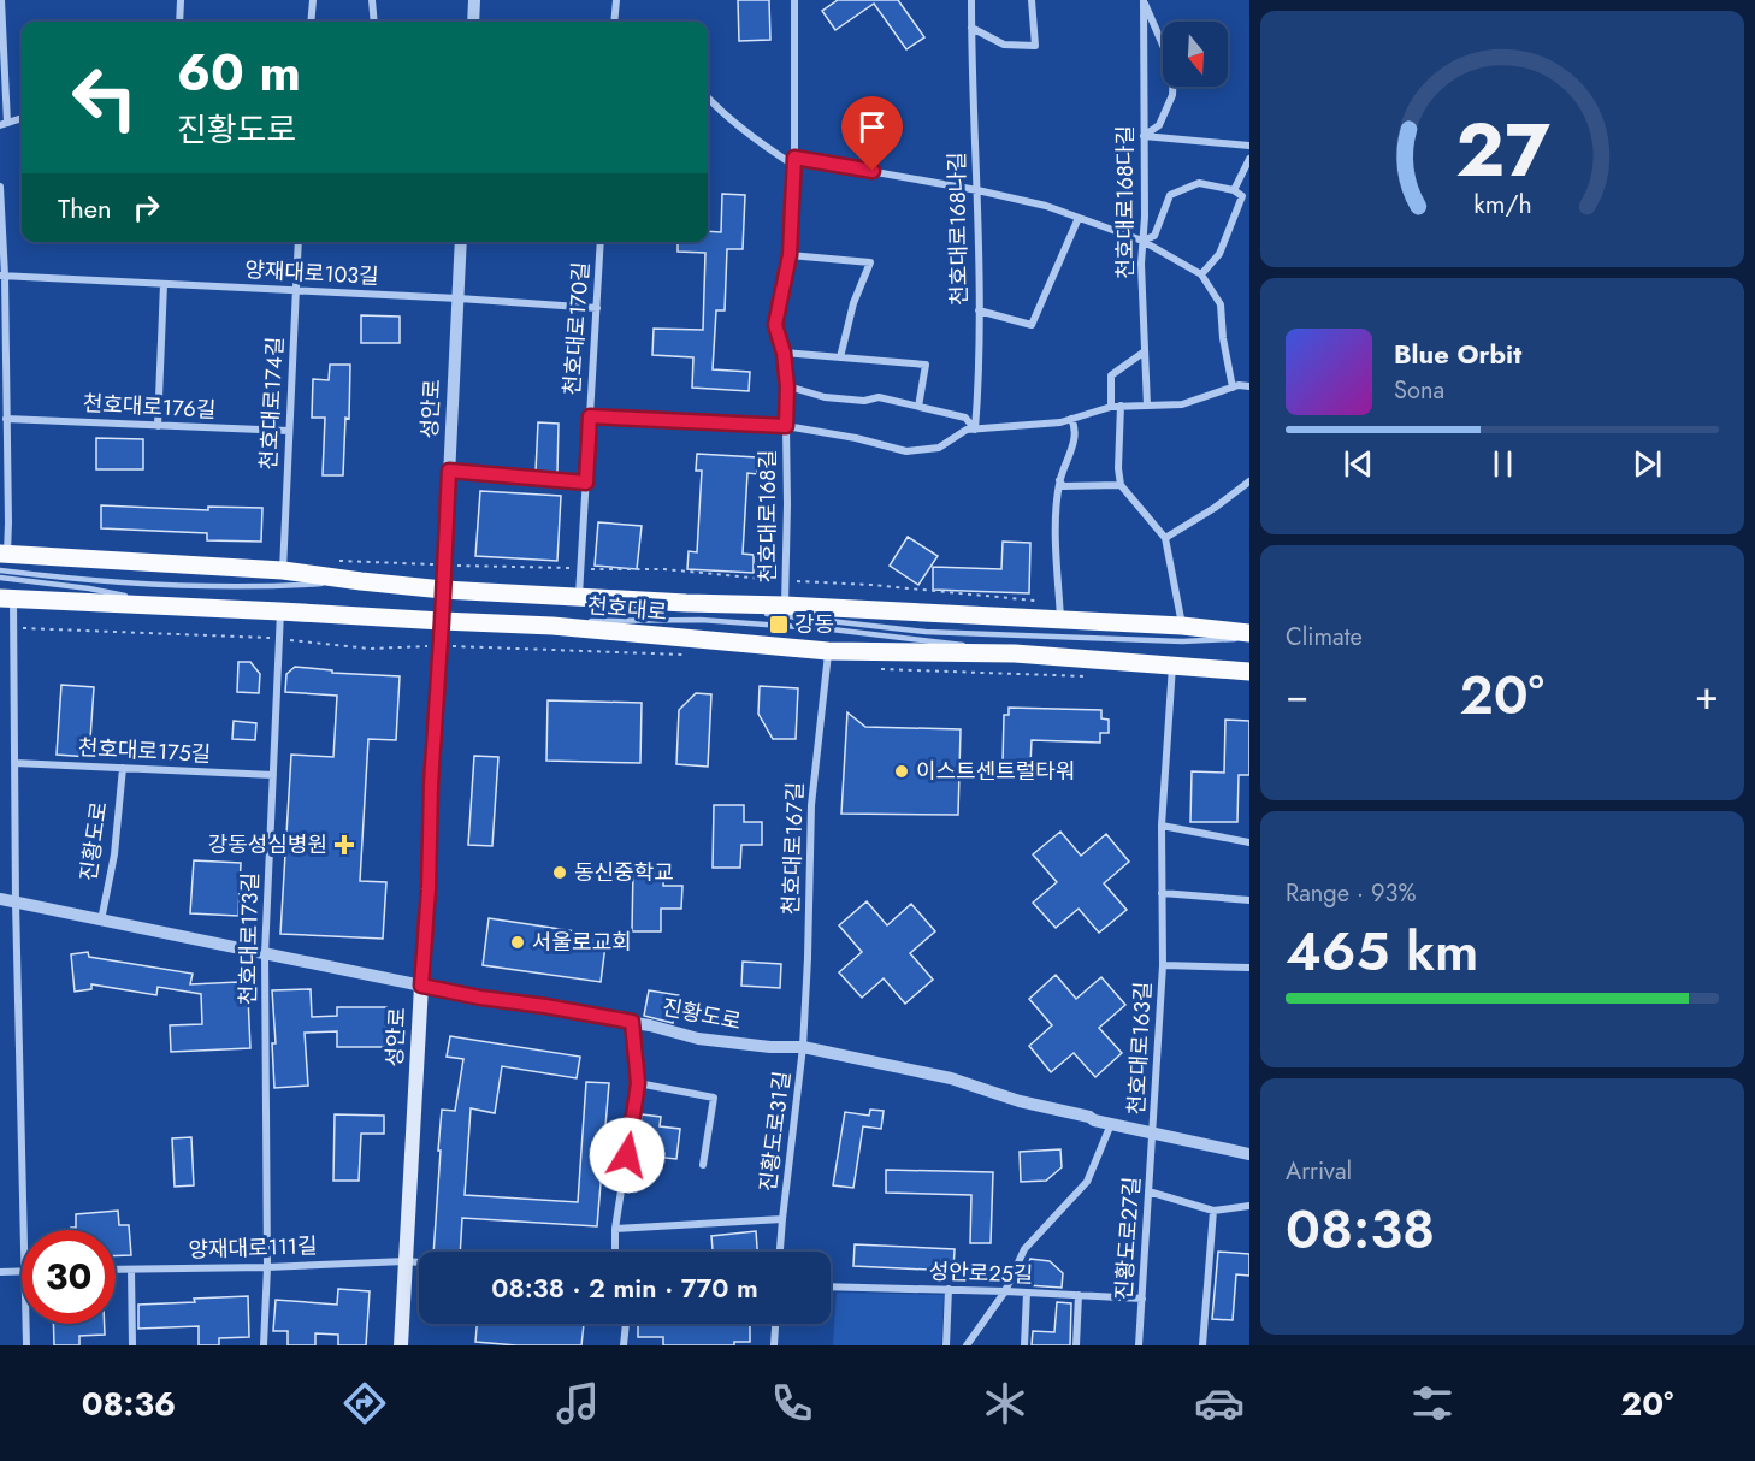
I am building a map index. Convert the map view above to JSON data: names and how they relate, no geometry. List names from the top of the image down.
{
  "streets": {
    "main road": ["성안로", "천호대로"],
    "street": [
      "천호대로168다길",
      "천호대로168나길",
      "양재대로103길",
      "천호대로170길",
      "천호대로174길",
      "천호대로176길",
      "천호대로168길",
      "천호대로175길",
      "진황도로",
      "천호대로167길",
      "천호대로173길",
      "천호대로163길",
      "진황도로31길",
      "진황도로27길",
      "양재대로111길",
      "성안로25길"
    ]
  },
  "crossings": [
    ["양재대로103길", "천호대로174길"],
    ["양재대로103길", "성안로"],
    ["천호대로170길", "천호대로168길"],
    ["천호대로170길", "천호대로"],
    ["천호대로174길", "천호대로176길"],
    ["천호대로174길", "천호대로"],
    ["성안로", "천호대로"],
    ["성안로", "진황도로"],
    ["성안로", "양재대로111길"],
    ["천호대로168길", "천호대로"],
    ["천호대로", "천호대로167길"],
    ["천호대로", "천호대로173길"],
    ["천호대로", "천호대로163길"],
    ["천호대로175길", "진황도로"],
    ["천호대로175길", "천호대로173길"],
    ["진황도로", "천호대로167길"],
    ["진황도로", "천호대로173길"],
    ["진황도로", "천호대로163길"],
    ["진황도로", "진황도로31길"],
    ["진황도로", "진황도로27길"],
    ["천호대로167길", "진황도로31길"],
    ["천호대로173길", "양재대로111길"],
    ["천호대로163길", "진황도로27길"],
    ["진황도로27길", "성안로25길"]
  ],
  "places": {
    "transit": ["강동"],
    "other": ["이스트센트럴타워", "동신중학교", "서울로교회"],
    "health": ["강동성심병원"]
  },
  "north": "bottom",
  "page": {
    "turn": ["60 m", "진황도로"],
    "then": "Then",
    "song": ["Blue Orbit", "Sona"],
    "tile": [
      "Climate",
      ["Range · 93%", "465 km"],
      ["Arrival", "08:38"]
    ],
    "heat": ["−", "20°", "+"],
    "limit": "30",
    "trip": "08:38 · 2 min · 770 m",
    "tabs": ["08:36", "20°"],
    "gauge": ["27", "km/h"]
  }
}
